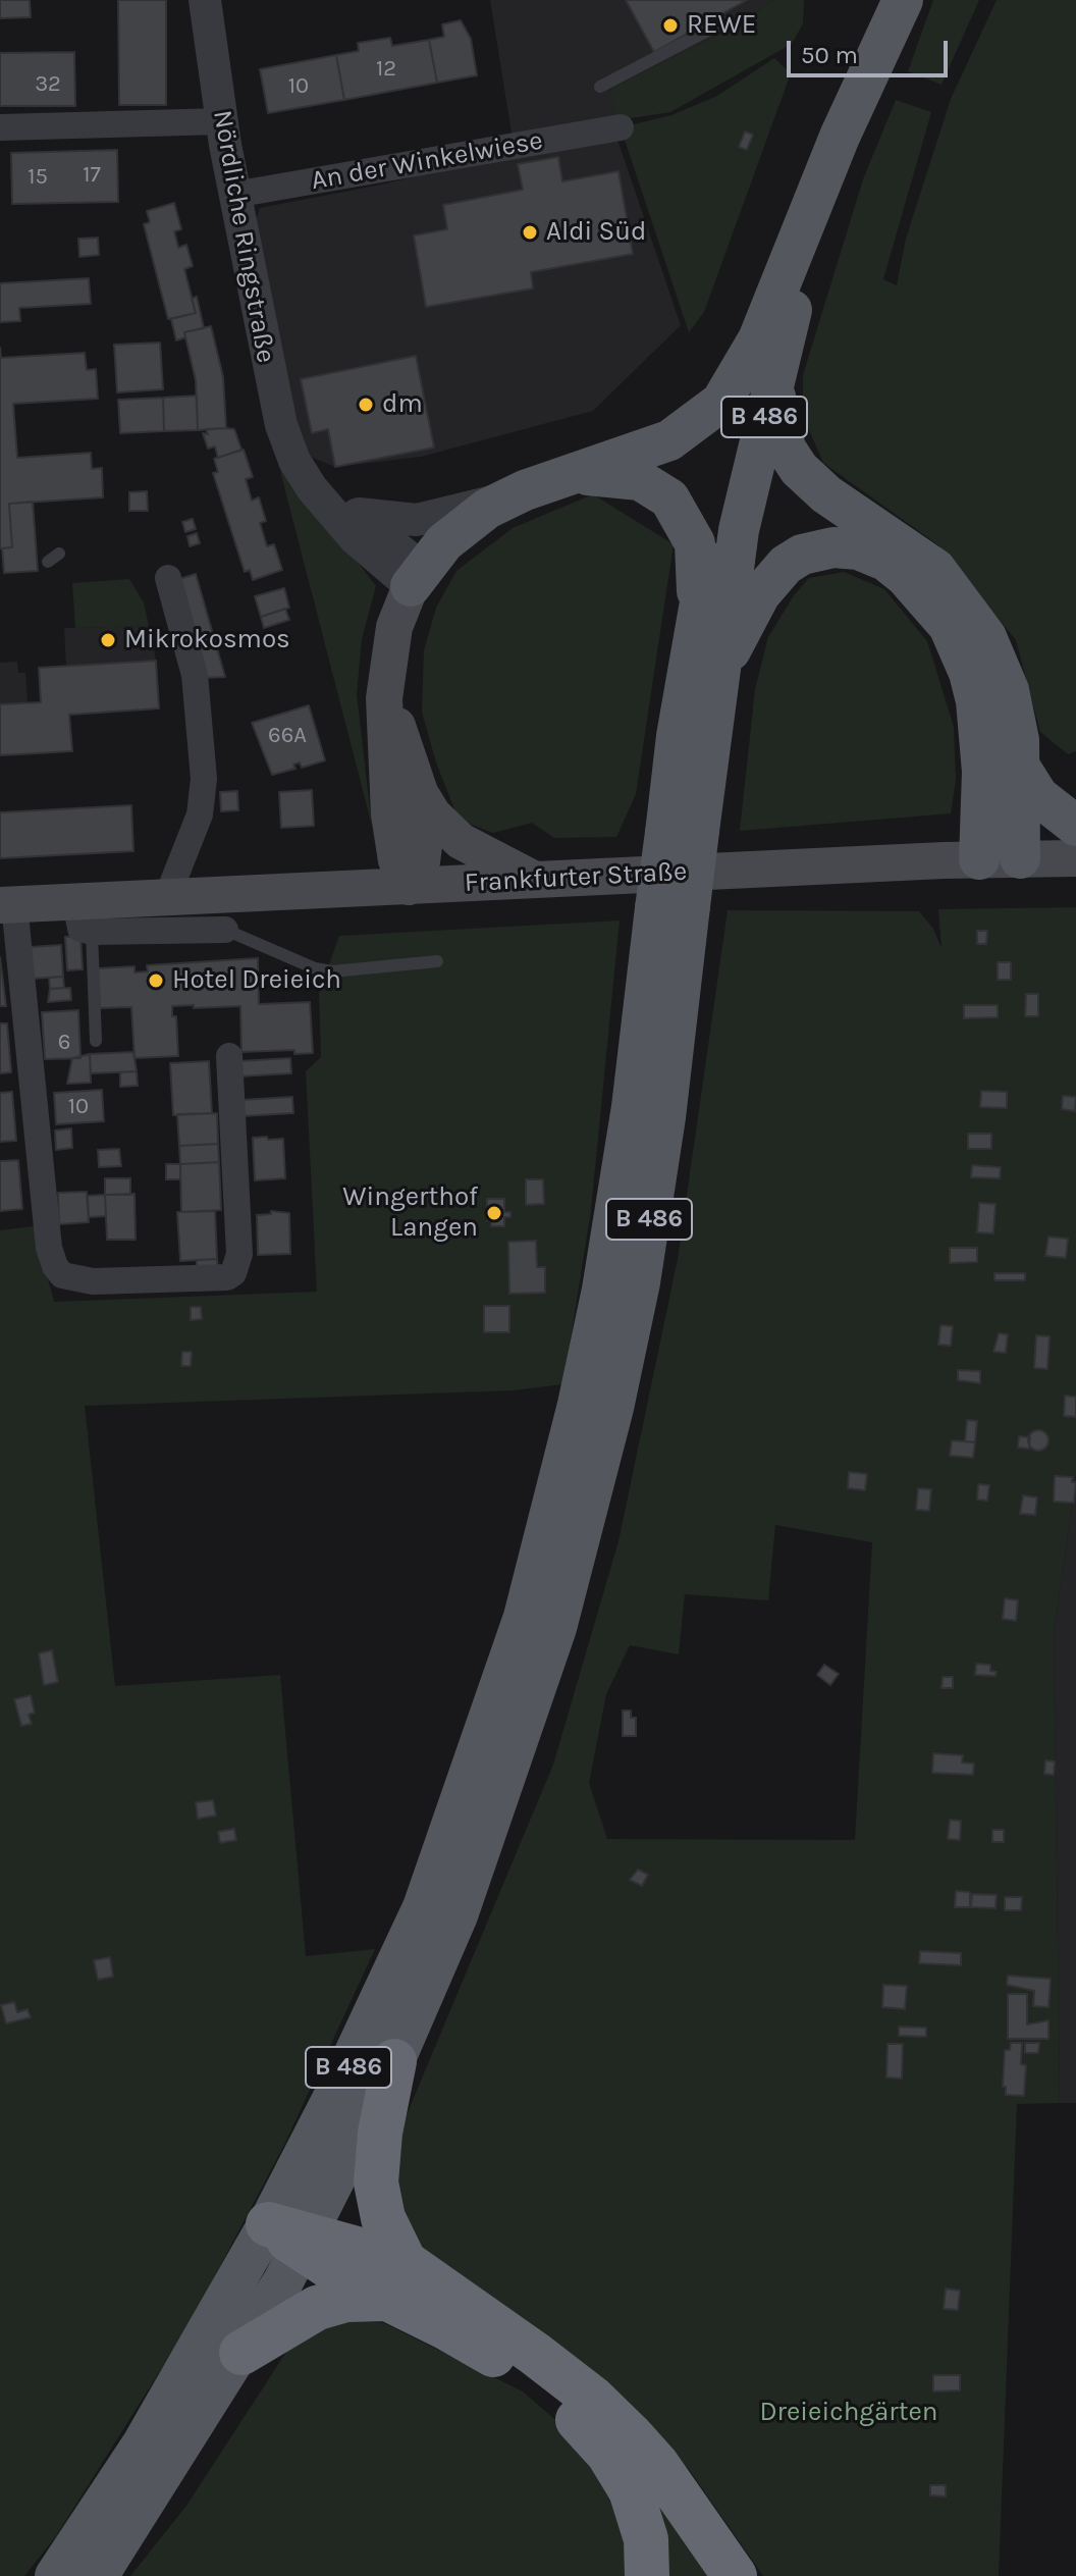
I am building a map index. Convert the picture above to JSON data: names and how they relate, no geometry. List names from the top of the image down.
{
  "streets": {
    "main road": ["B 486", "Frankfurter Straße"],
    "street": ["An der Winkelwiese", "Nördliche Ringstraße"]
  },
  "crossings": [
    ["An der Winkelwiese", "Nördliche Ringstraße"],
    ["Nördliche Ringstraße", "B 486"],
    ["B 486", "Frankfurter Straße"]
  ],
  "parks": ["Dreieichgärten"],
  "places": [
    "REWE",
    "Aldi Süd",
    "dm",
    "Mikrokosmos",
    "Hotel Dreieich",
    "Wingerthof Langen"
  ],
  "house_numbers": [
    "12",
    "32",
    "10",
    "17",
    "15",
    "66A",
    "6",
    "10"
  ],
  "scale_bar": "50 m"
}
